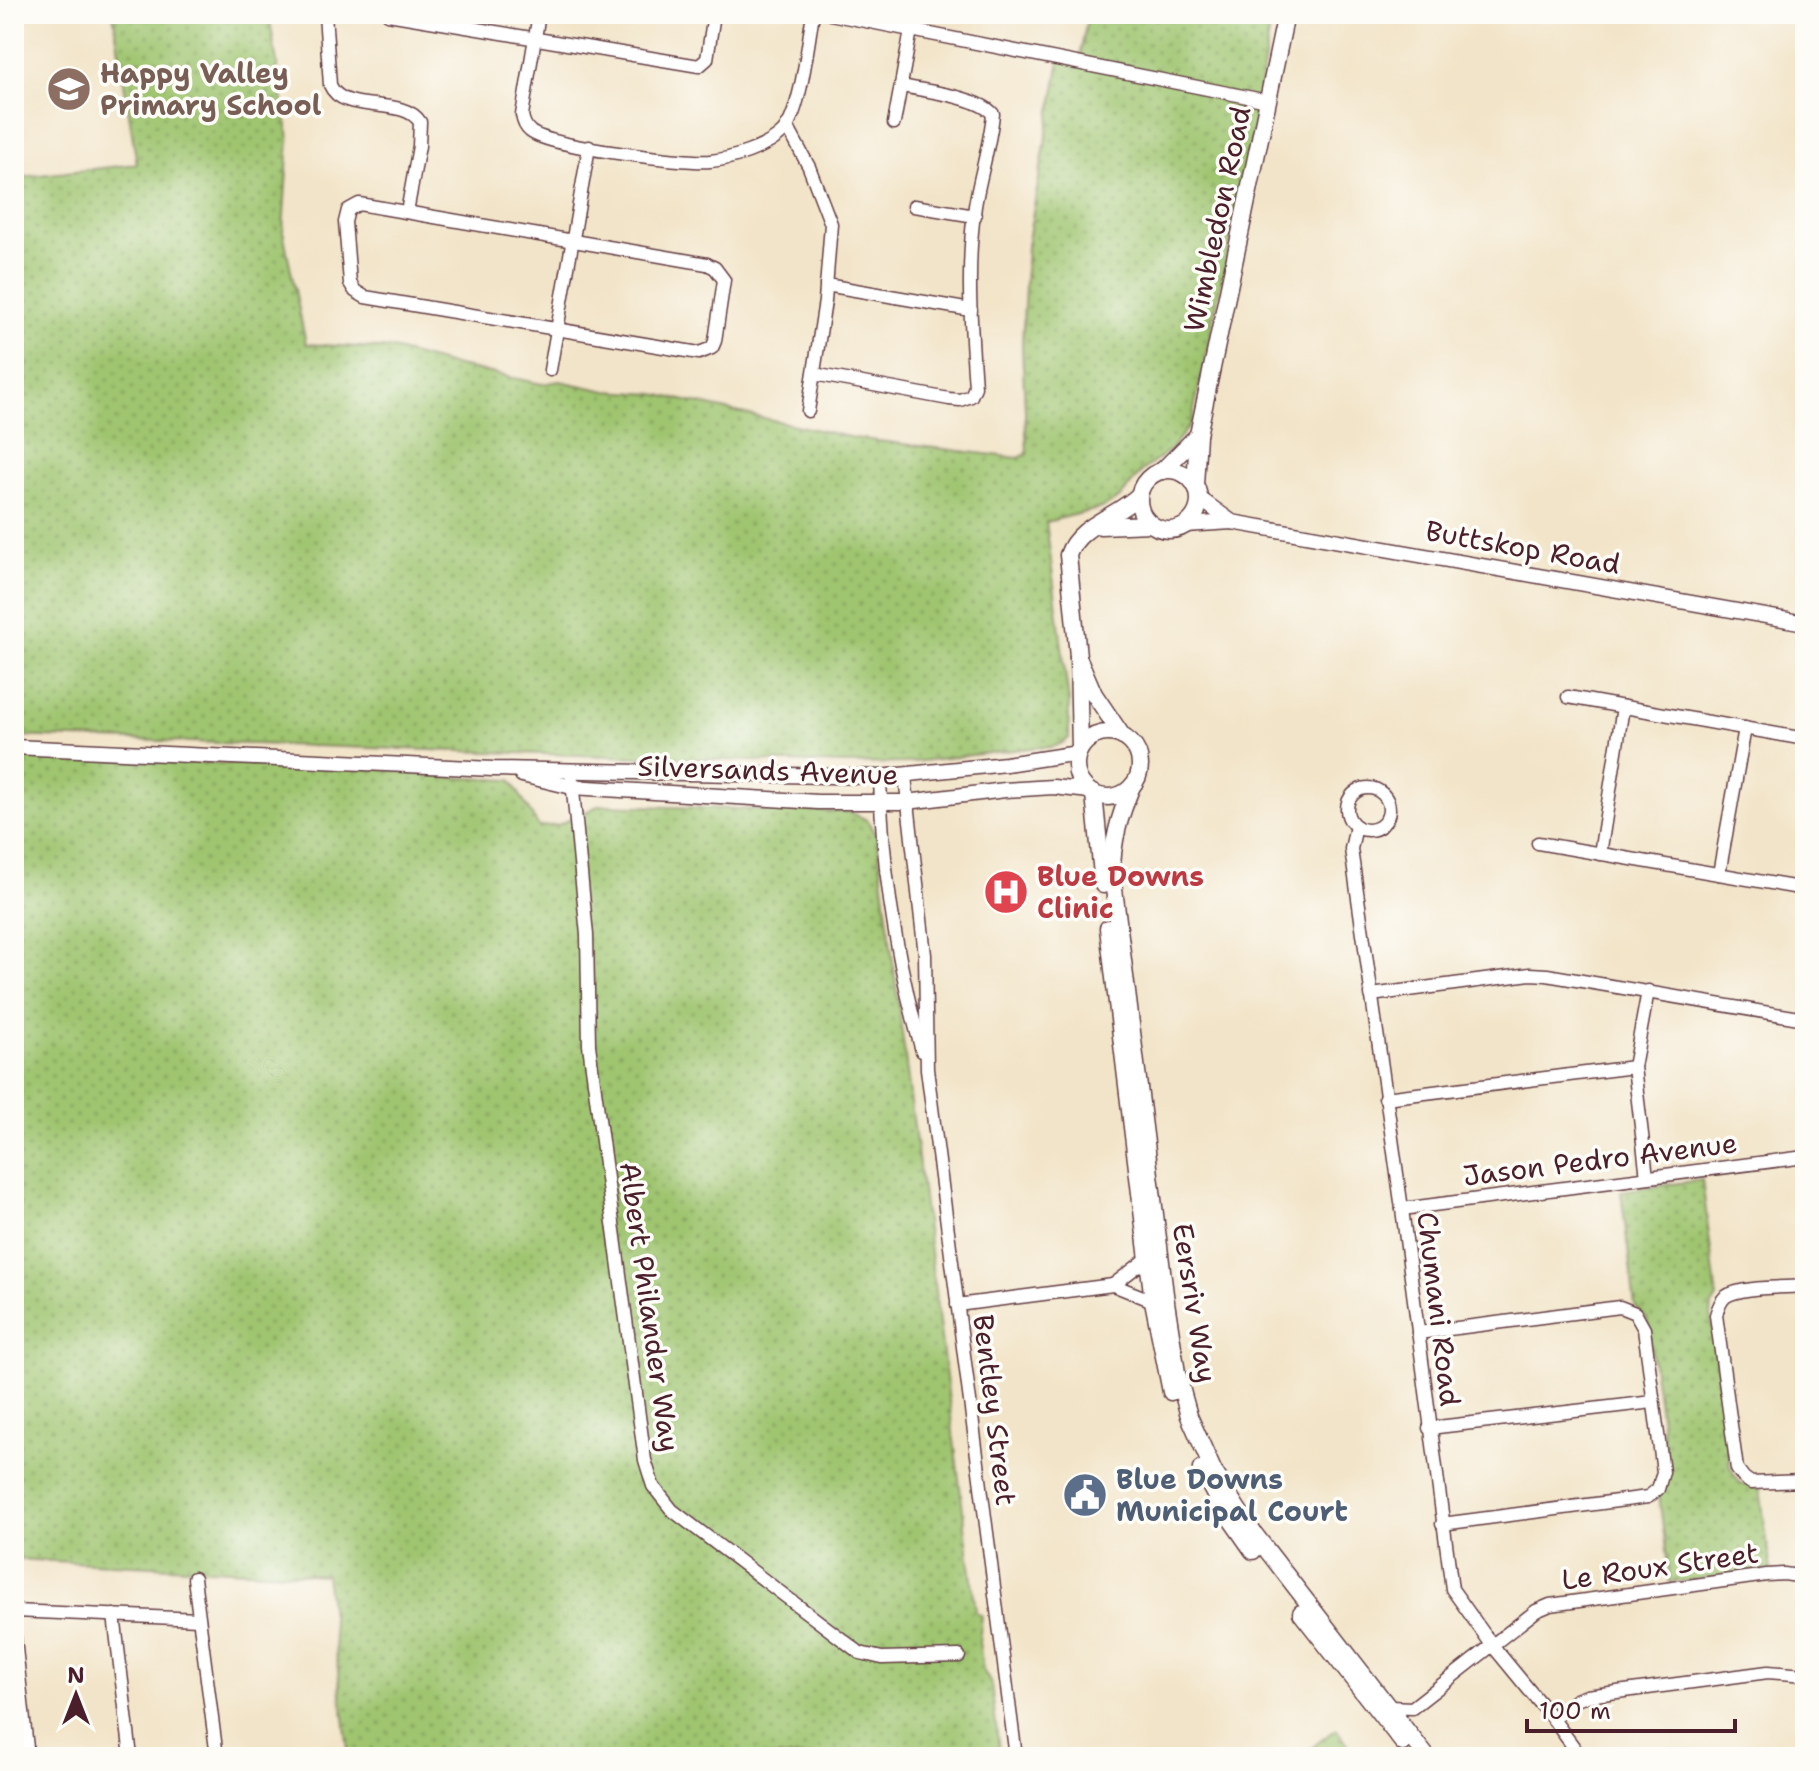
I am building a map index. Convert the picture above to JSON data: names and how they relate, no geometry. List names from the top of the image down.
{
  "streets": {
    "main road": ["Wimbledon Road", "Eersriv Way"],
    "street": [
      "Buttskop Road",
      "Silversands Avenue",
      "Jason Pedro Avenue",
      "Albert Philander Way",
      "Chumani Road",
      "Bentley Street",
      "Le Roux Street"
    ]
  },
  "crossings": [
    ["Wimbledon Road", "Buttskop Road"],
    ["Silversands Avenue", "Eersriv Way"],
    ["Silversands Avenue", "Albert Philander Way"],
    ["Silversands Avenue", "Bentley Street"],
    ["Jason Pedro Avenue", "Chumani Road"],
    ["Chumani Road", "Le Roux Street"]
  ],
  "places": {
    "school or university": ["Happy Valley Primary School"],
    "hospital": ["Blue Downs Clinic"],
    "public building": ["Blue Downs Municipal Court"]
  },
  "scale_bar": "100 m",
  "north": "top"
}
